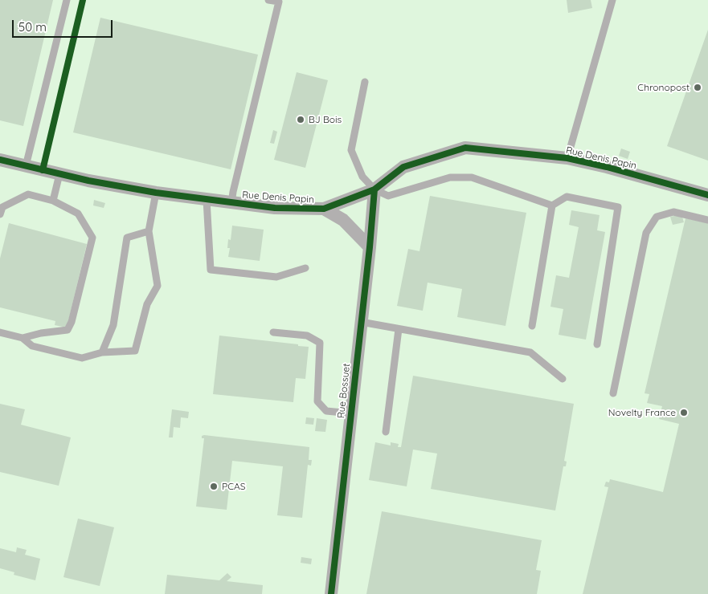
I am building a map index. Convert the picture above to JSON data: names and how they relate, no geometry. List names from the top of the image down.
{
  "streets": {
    "street": ["Rue Denis Papin", "Rue Bossuet"]
  },
  "crossings": [
    ["Rue Denis Papin", "Rue Bossuet"]
  ],
  "places": [
    "Chronopost",
    "BJ Bois",
    "Novelty France",
    "PCAS"
  ],
  "scale_bar": "50 m"
}
